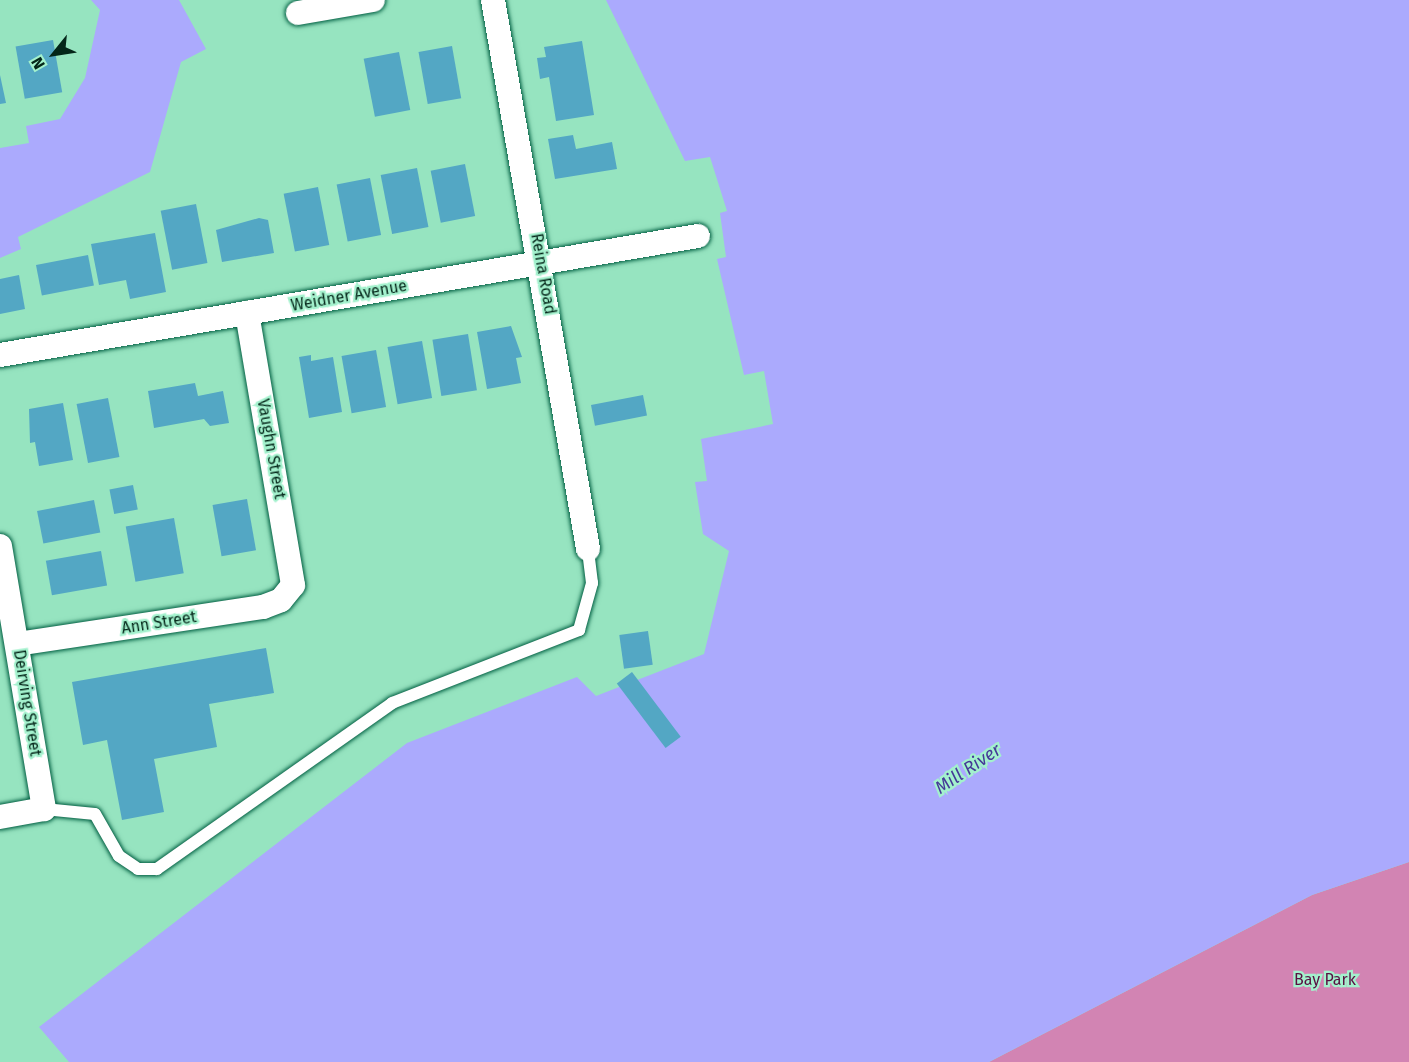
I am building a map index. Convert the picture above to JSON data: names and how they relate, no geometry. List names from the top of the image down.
{
  "streets": {
    "street": [
      "Reina Road",
      "Weidner Avenue",
      "Vaughn Street",
      "Ann Street",
      "Deirving Street"
    ]
  },
  "crossings": [
    ["Reina Road", "Weidner Avenue"],
    ["Weidner Avenue", "Vaughn Street"],
    ["Vaughn Street", "Ann Street"],
    ["Ann Street", "Deirving Street"]
  ],
  "water": ["Mill River"],
  "parks": ["Bay Park"],
  "north": "bottom left"
}
